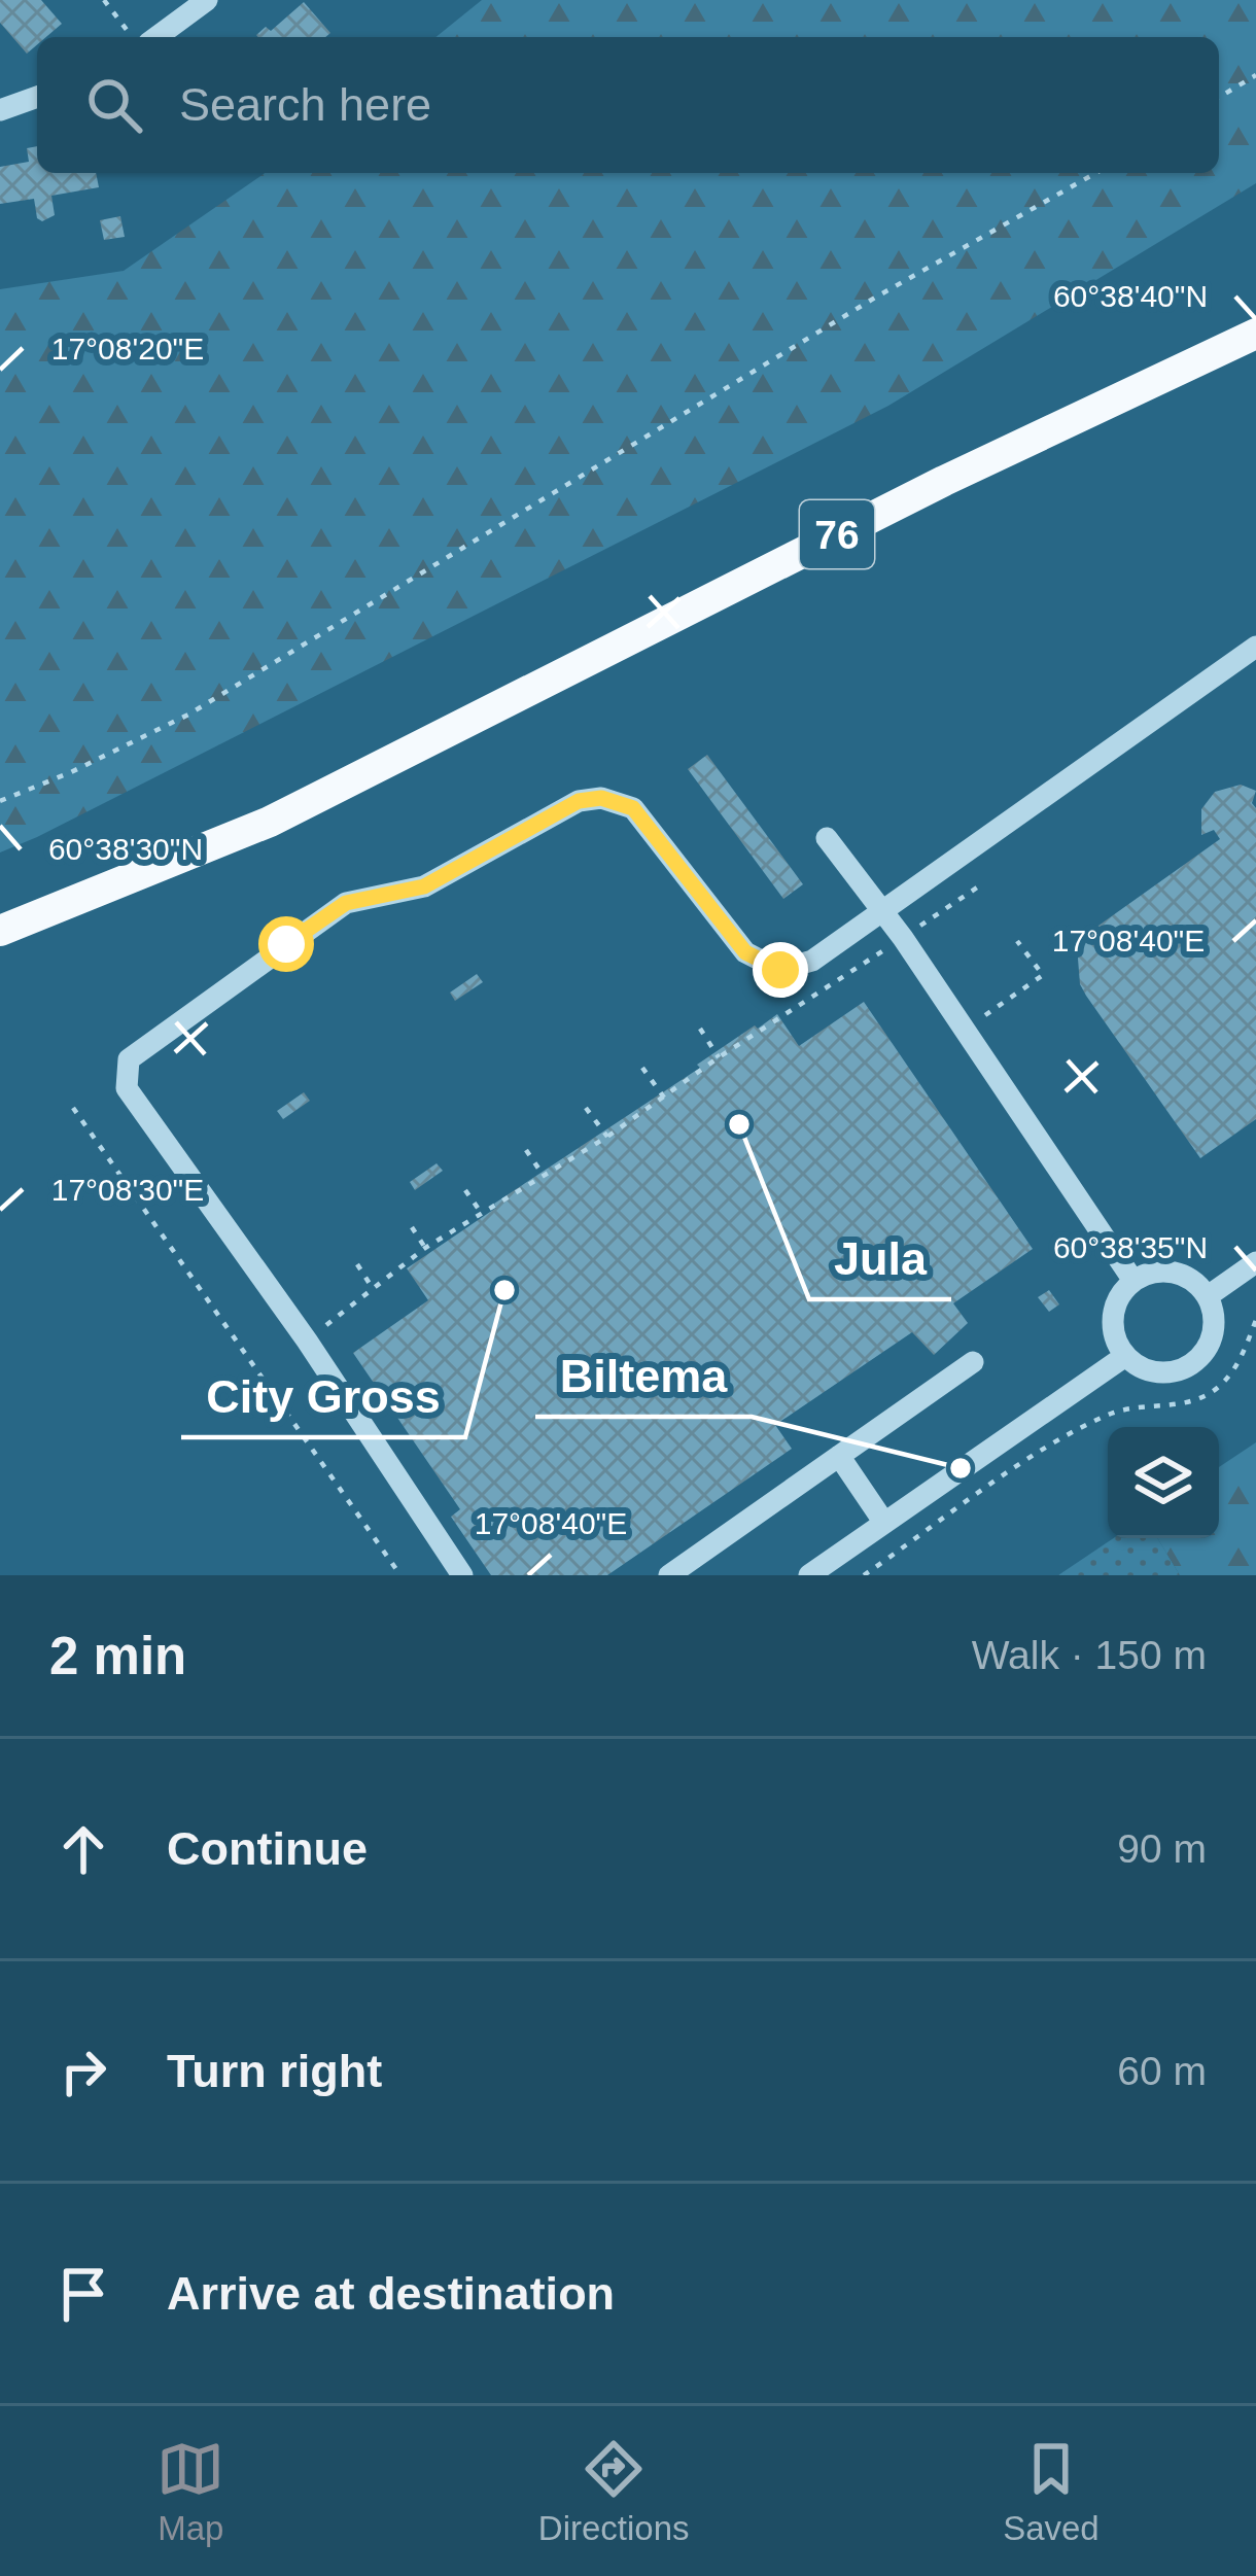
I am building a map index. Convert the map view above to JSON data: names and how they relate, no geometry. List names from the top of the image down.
{
  "streets": {
    "main road": ["76"]
  },
  "places": ["Jula", "City Gross", "Biltema"],
  "page": {
    "search": "Search here",
    "heading": ["2 min", "Walk · 150 m"],
    "list": [
      ["Continue", "90 m"],
      ["Turn right", "60 m"],
      "Arrive at destination"
    ],
    "nav": ["Map", "Directions", "Saved"]
  },
  "coordinates": [
    "60°38'40\"N",
    "17°08'20\"E",
    "60°38'30\"N",
    "17°08'40\"E",
    "17°08'30\"E",
    "60°38'35\"N"
  ]
}
